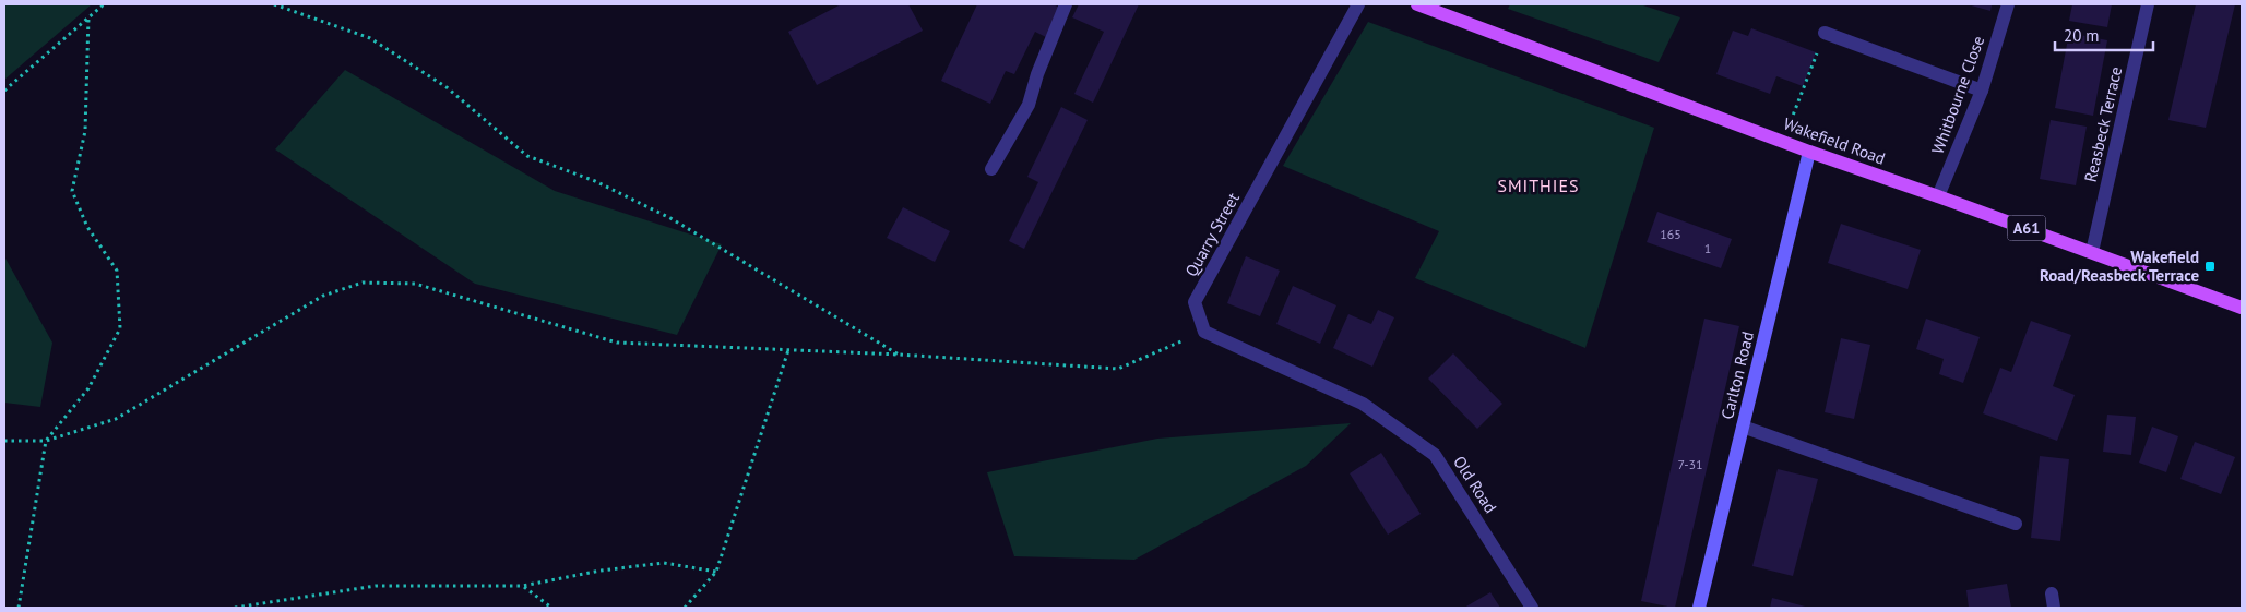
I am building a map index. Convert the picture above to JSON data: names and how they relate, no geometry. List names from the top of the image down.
{
  "streets": {
    "main road": ["Wakefield Road", "A61", "Carlton Road"],
    "street": [
      "Whitbourne Close",
      "Reasbeck Terrace",
      "Quarry Street",
      "Old Road"
    ]
  },
  "crossings": [
    ["Whitbourne Close", "Wakefield Road"],
    ["Reasbeck Terrace", "Wakefield Road"],
    ["Wakefield Road", "Carlton Road"],
    ["Quarry Street", "Old Road"]
  ],
  "districts": ["SMITHIES"],
  "places": {
    "transit": ["Wakefield Road/Reasbeck Terrace"]
  },
  "house_numbers": ["165", "1", "7-31"],
  "scale_bar": "20 m"
}
